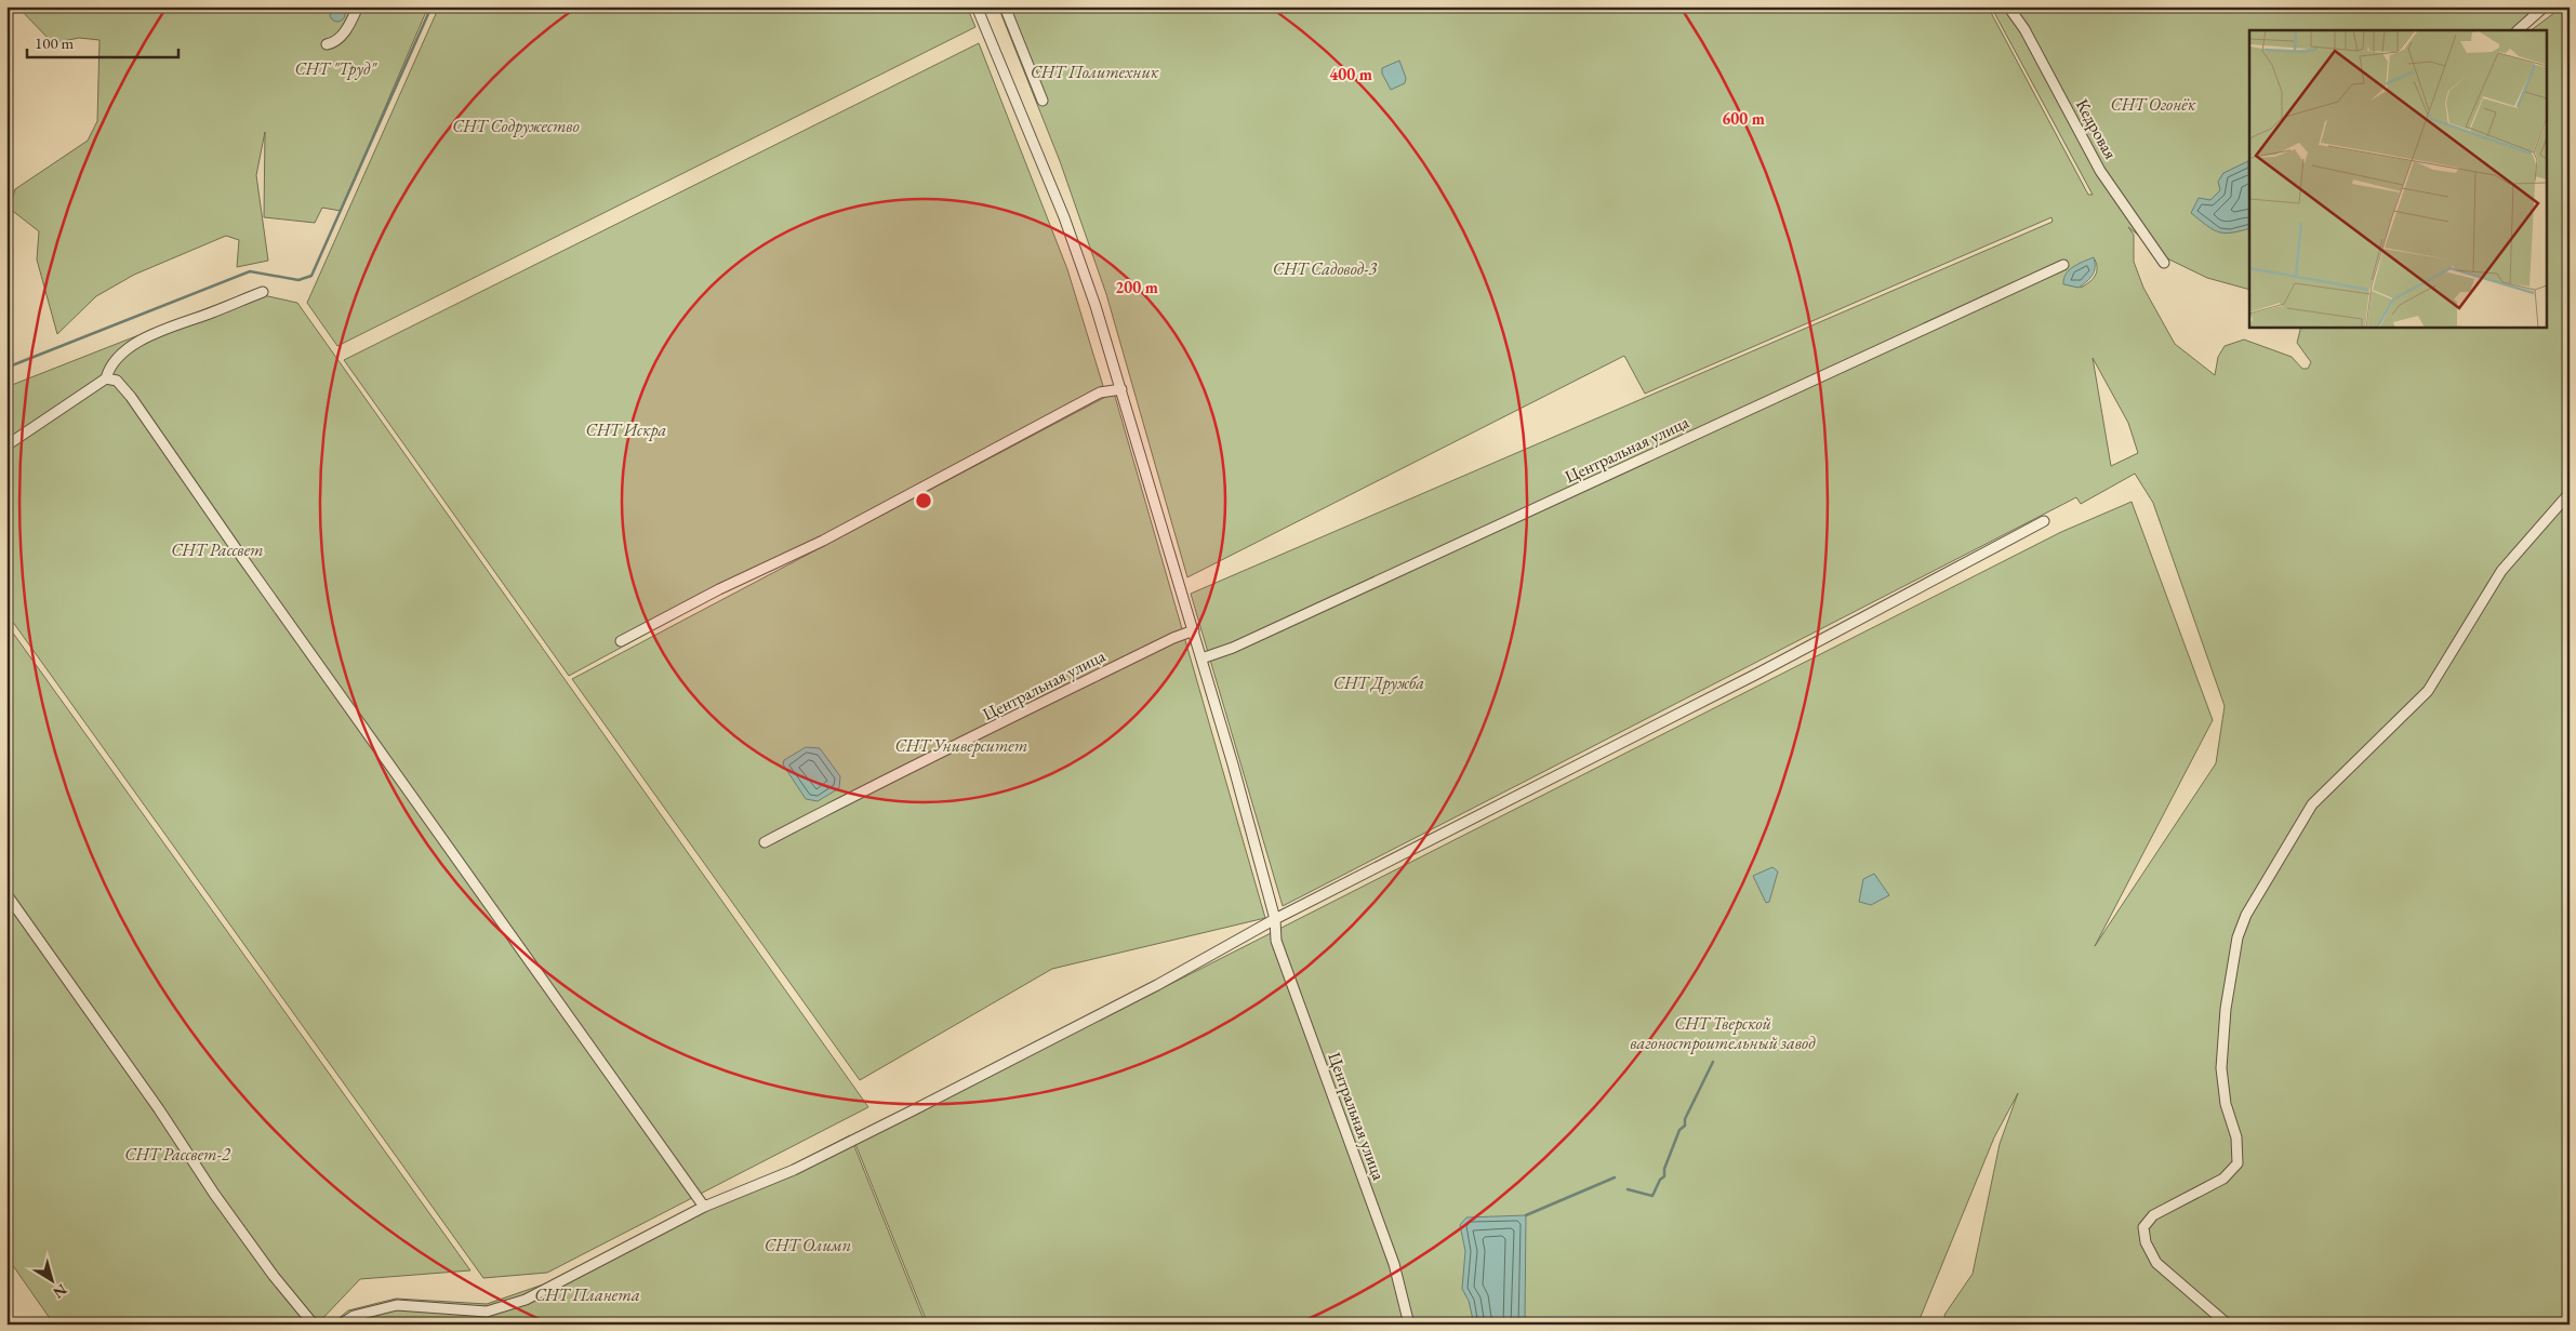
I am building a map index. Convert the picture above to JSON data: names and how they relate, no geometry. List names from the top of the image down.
{
  "streets": {
    "street": ["Кедровая", "Центральная улица"]
  },
  "parks": [
    "СНТ \"Труд\"",
    "СНТ Политехник",
    "СНТ Огонёк",
    "СНТ Содружество",
    "СНТ Садовод-3",
    "СНТ Искра",
    "СНТ Рассвет",
    "СНТ Дружба",
    "СНТ Университет",
    "СНТ Тверской вагоностроительный завод",
    "СНТ Рассвет-2",
    "СНТ Олимп",
    "СНТ Планета"
  ],
  "scale_bar": "100 m",
  "north": "bottom right",
  "rings": ["400 m", "600 m", "200 m"]
}
